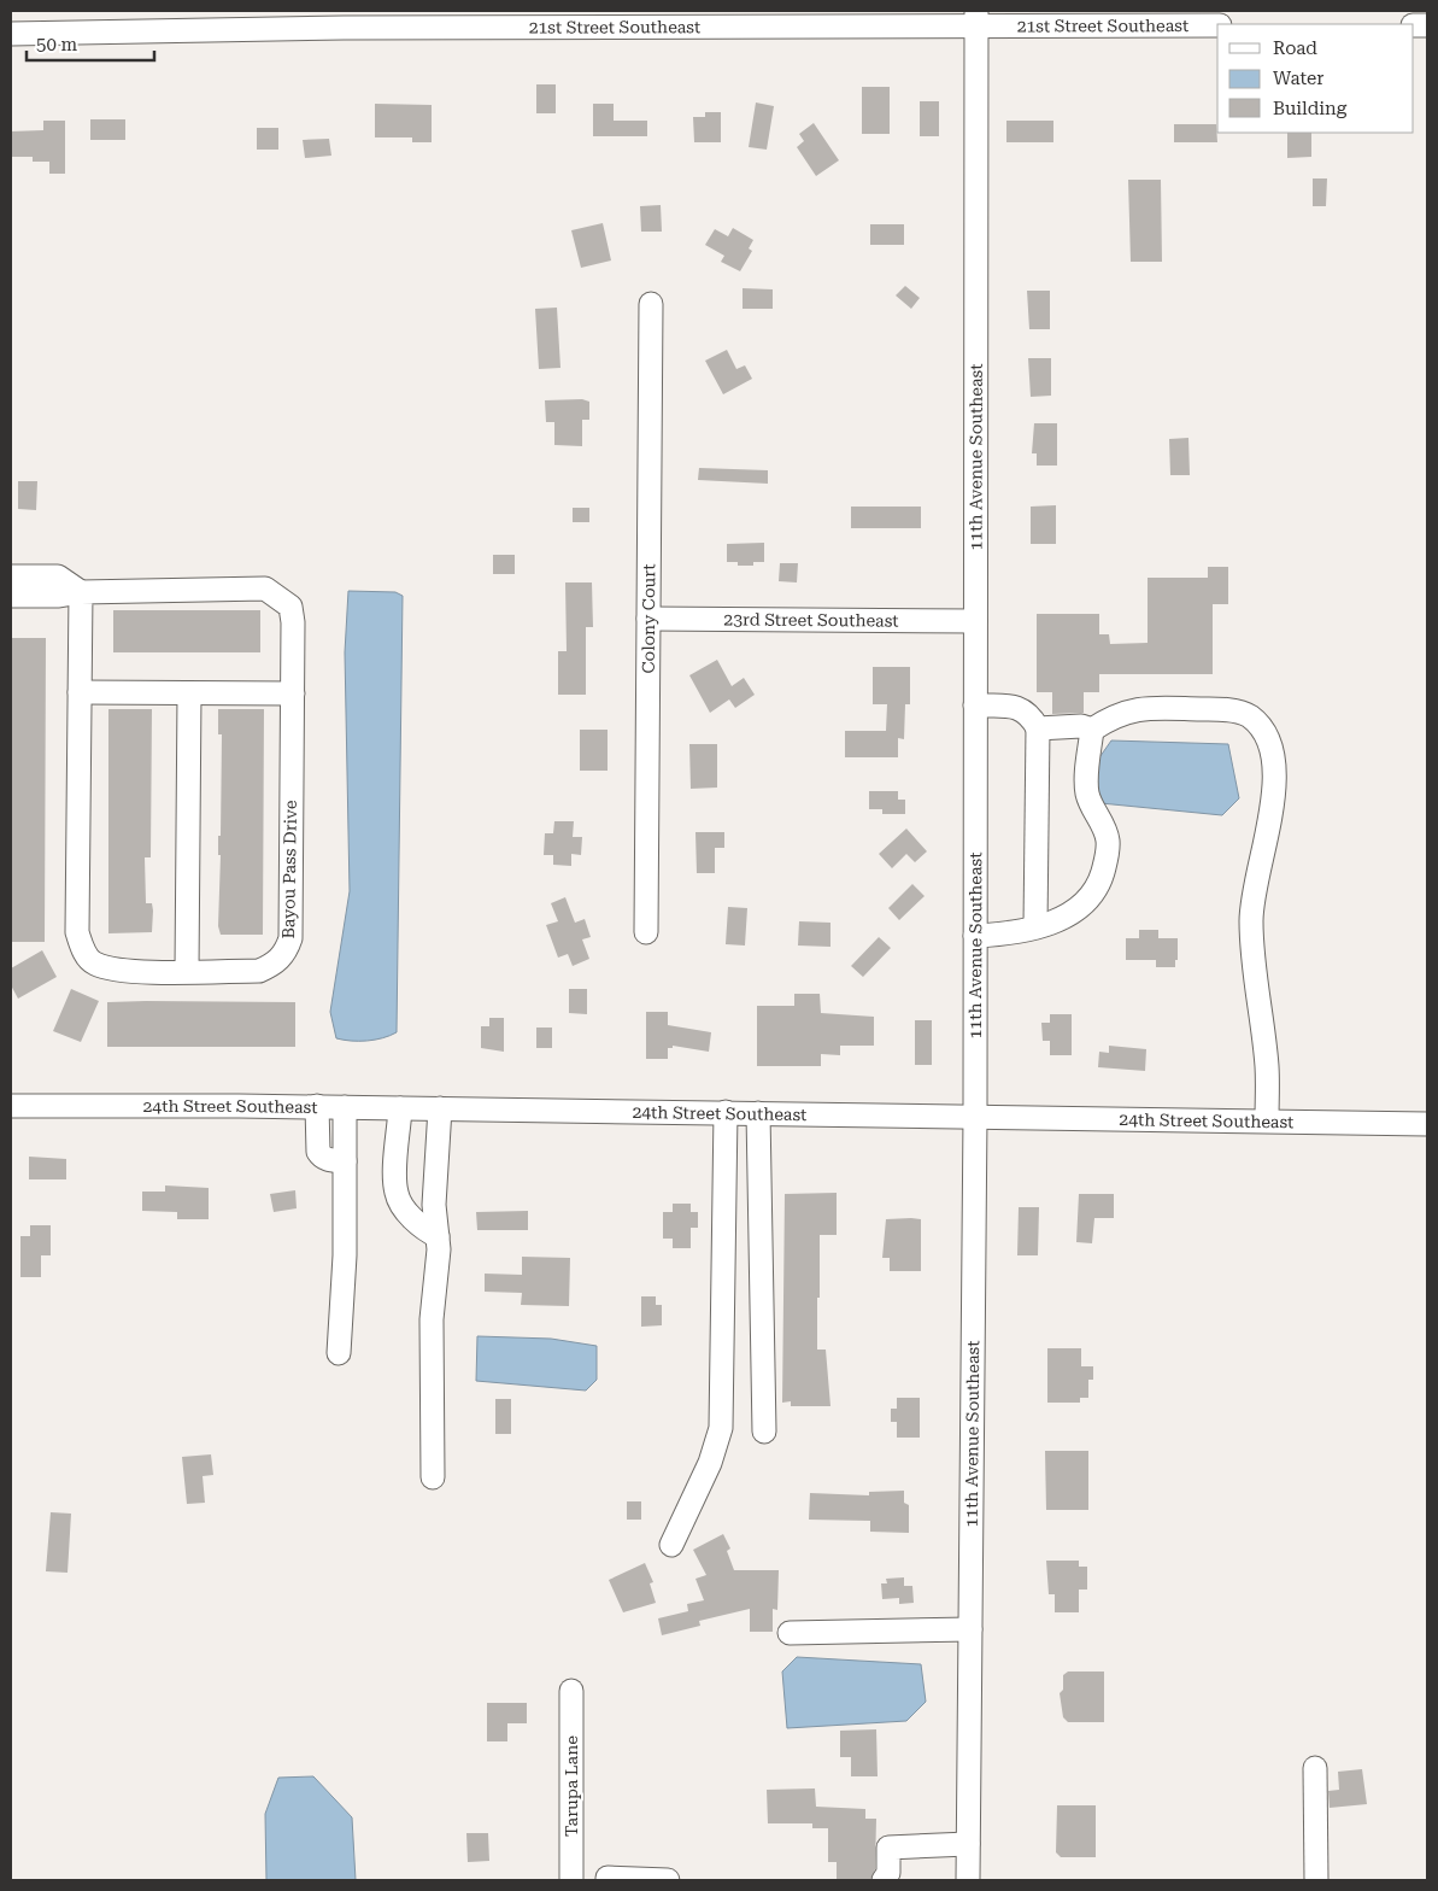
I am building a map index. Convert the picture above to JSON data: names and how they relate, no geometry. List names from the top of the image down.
{
  "streets": {
    "street": [
      "21st Street Southeast",
      "11th Avenue Southeast",
      "Colony Court",
      "23rd Street Southeast",
      "Bayou Pass Drive",
      "24th Street Southeast",
      "Tarupa Lane"
    ]
  },
  "crossings": [
    ["21st Street Southeast", "11th Avenue Southeast"],
    ["11th Avenue Southeast", "23rd Street Southeast"],
    ["11th Avenue Southeast", "24th Street Southeast"],
    ["Colony Court", "23rd Street Southeast"]
  ],
  "legend": ["Road", "Water", "Building"],
  "scale_bar": "50 m"
}
